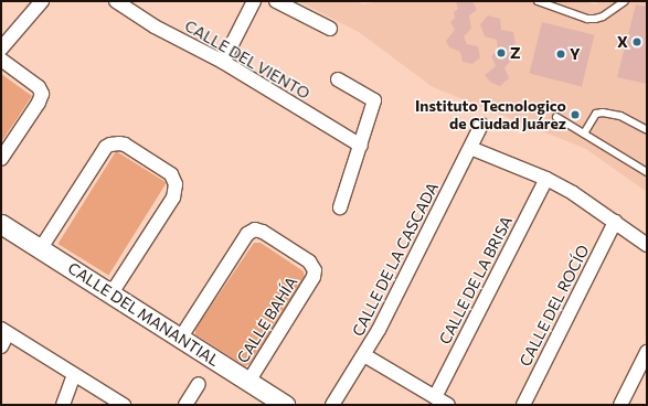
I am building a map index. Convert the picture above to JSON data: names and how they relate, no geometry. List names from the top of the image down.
{
  "streets": {
    "street": [
      "CALLE DEL VIENTO",
      "CALLE DE LA CASCADA",
      "CALLE DE LA BRISA",
      "CALLE DEL ROCÍO",
      "CALLE DEL MANANTIAL",
      "CALLE BAHÍA"
    ]
  },
  "crossings": [
    ["CALLE DEL MANANTIAL", "CALLE BAHÍA"]
  ],
  "places": [
    "X",
    "Z",
    "Y",
    "Instituto Tecnologico de Ciudad Juárez"
  ]
}
